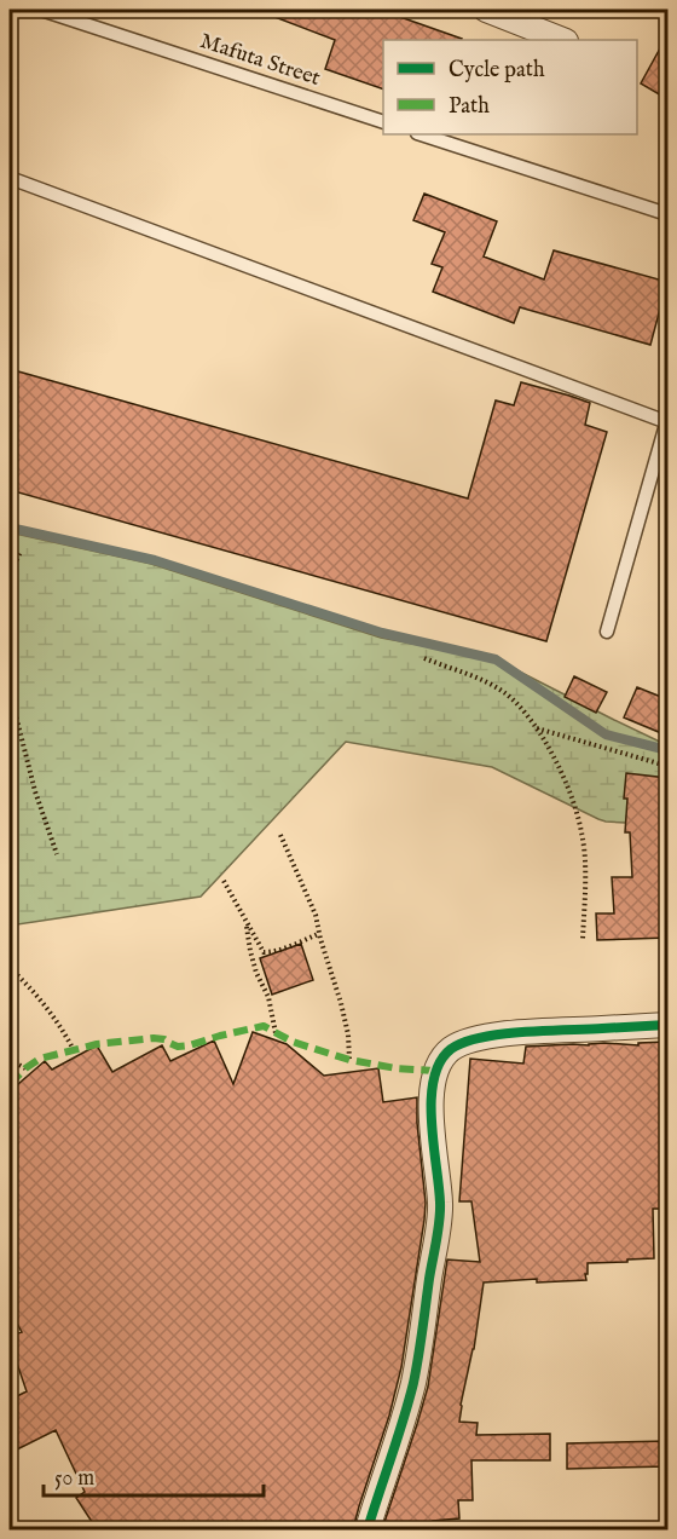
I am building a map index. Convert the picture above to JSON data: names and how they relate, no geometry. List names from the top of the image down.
{
  "streets": {
    "lane": ["Mafuta Street"]
  },
  "legend": ["Cycle path", "Path"],
  "scale_bar": "50 m"
}
